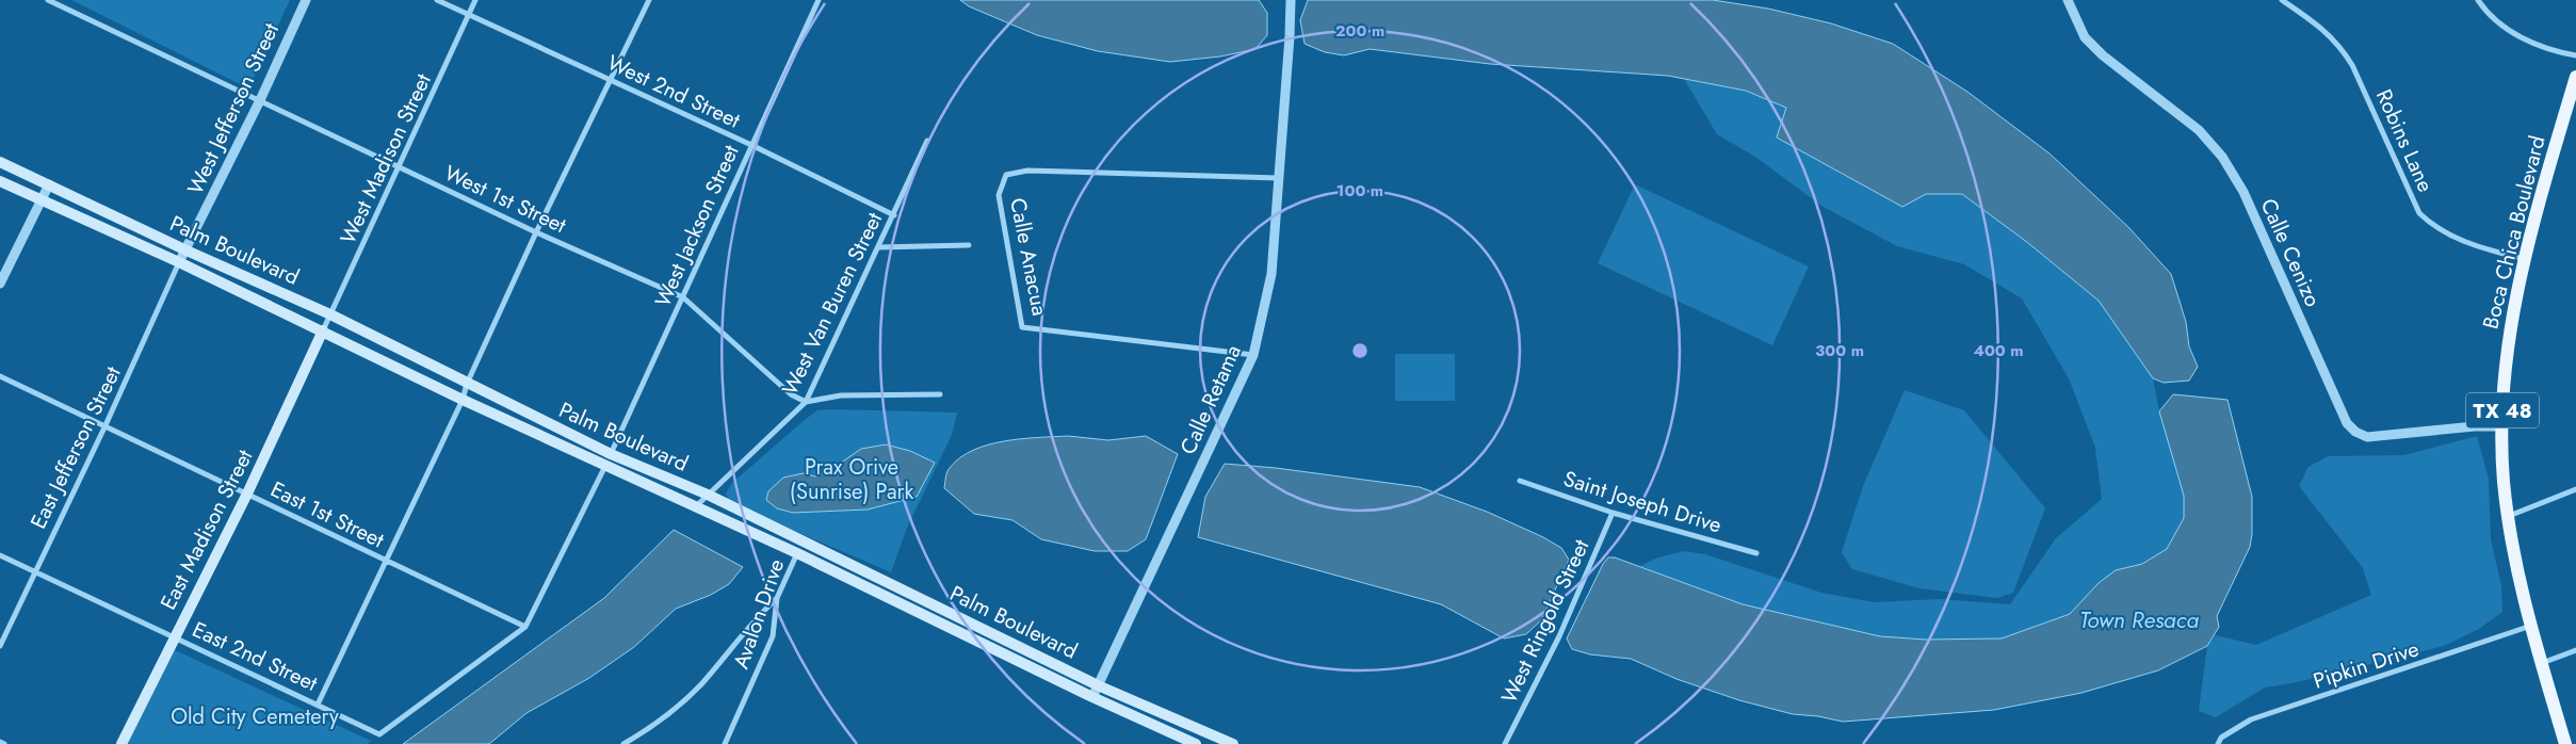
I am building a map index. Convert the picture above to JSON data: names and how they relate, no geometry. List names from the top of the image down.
{
  "streets": {
    "main road": [
      "Boca Chica Boulevard",
      "Palm Boulevard",
      "TX 48",
      "East Madison Street"
    ],
    "street": [
      "West 2nd Street",
      "West Jefferson Street",
      "Robins Lane",
      "West Madison Street",
      "West 1st Street",
      "West Jackson Street",
      "Calle Cenizo",
      "Calle Anacua",
      "West Van Buren Street",
      "Calle Retama",
      "East Jefferson Street",
      "Saint Joseph Drive",
      "East 1st Street",
      "Avalon Drive",
      "West Ringold Street",
      "East 2nd Street",
      "Pipkin Drive"
    ]
  },
  "crossings": [
    ["West 2nd Street", "West Madison Street"],
    ["West 2nd Street", "West Jackson Street"],
    ["West 2nd Street", "West Van Buren Street"],
    ["West Jefferson Street", "West 1st Street"],
    ["West Jefferson Street", "Palm Boulevard"],
    ["West Jefferson Street", "East Jefferson Street"],
    ["Robins Lane", "Boca Chica Boulevard"],
    ["West Madison Street", "West 1st Street"],
    ["West Madison Street", "Palm Boulevard"],
    ["West Madison Street", "East Madison Street"],
    ["West 1st Street", "West Jackson Street"],
    ["West 1st Street", "West Van Buren Street"],
    ["West Jackson Street", "Palm Boulevard"],
    ["West Jackson Street", "East 1st Street"],
    ["West Jackson Street", "East 2nd Street"],
    ["Boca Chica Boulevard", "Calle Cenizo"],
    ["Boca Chica Boulevard", "Pipkin Drive"],
    ["Palm Boulevard", "West Van Buren Street"],
    ["Palm Boulevard", "Calle Retama"],
    ["Palm Boulevard", "East Jefferson Street"],
    ["Palm Boulevard", "East Madison Street"],
    ["Palm Boulevard", "Avalon Drive"],
    ["Calle Anacua", "Calle Retama"],
    ["East Jefferson Street", "East 1st Street"],
    ["East Jefferson Street", "East 2nd Street"],
    ["Saint Joseph Drive", "West Ringold Street"],
    ["East 1st Street", "East Madison Street"],
    ["East 1st Street", "East 2nd Street"],
    ["East Madison Street", "East 2nd Street"]
  ],
  "water": ["Town Resaca"],
  "parks": ["Prax Orive (Sunrise) Park", "Old City Cemetery"],
  "rings": [
    "200 m",
    "100 m",
    "300 m",
    "400 m"
  ]
}
